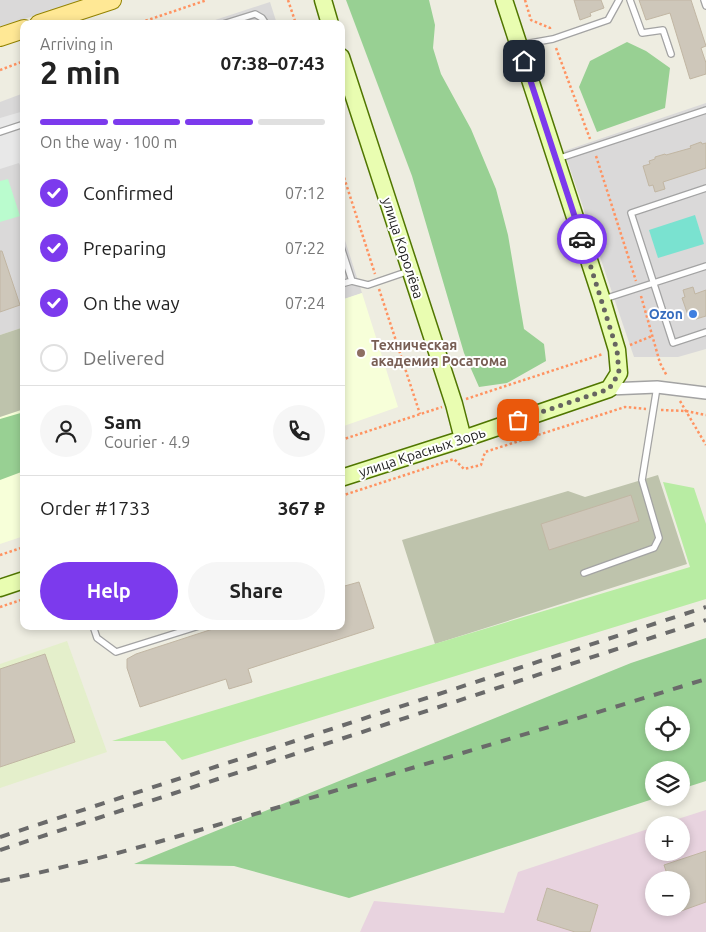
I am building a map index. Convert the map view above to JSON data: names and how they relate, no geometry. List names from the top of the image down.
{
  "streets": {
    "street": ["улица Королёва", "улица Красных Зорь"]
  },
  "crossings": [
    ["улица Королёва", "улица Красных Зорь"]
  ],
  "places": ["Ozon", "Техническая академия Росатома"],
  "page": {
    "heading": ["2 min", "Arriving in", "07:38–07:43"],
    "panel": [
      "Sam",
      "Courier · 4.9",
      "Order #1733",
      "367 ₽"
    ],
    "bar": "On the way · 100 m",
    "list": [
      ["Confirmed", "07:12"],
      ["Preparing", "07:22"],
      ["On the way", "07:24"],
      "Delivered"
    ],
    "buttons": ["Help", "Share"],
    "map_buttons": ["+", "−"]
  }
}
